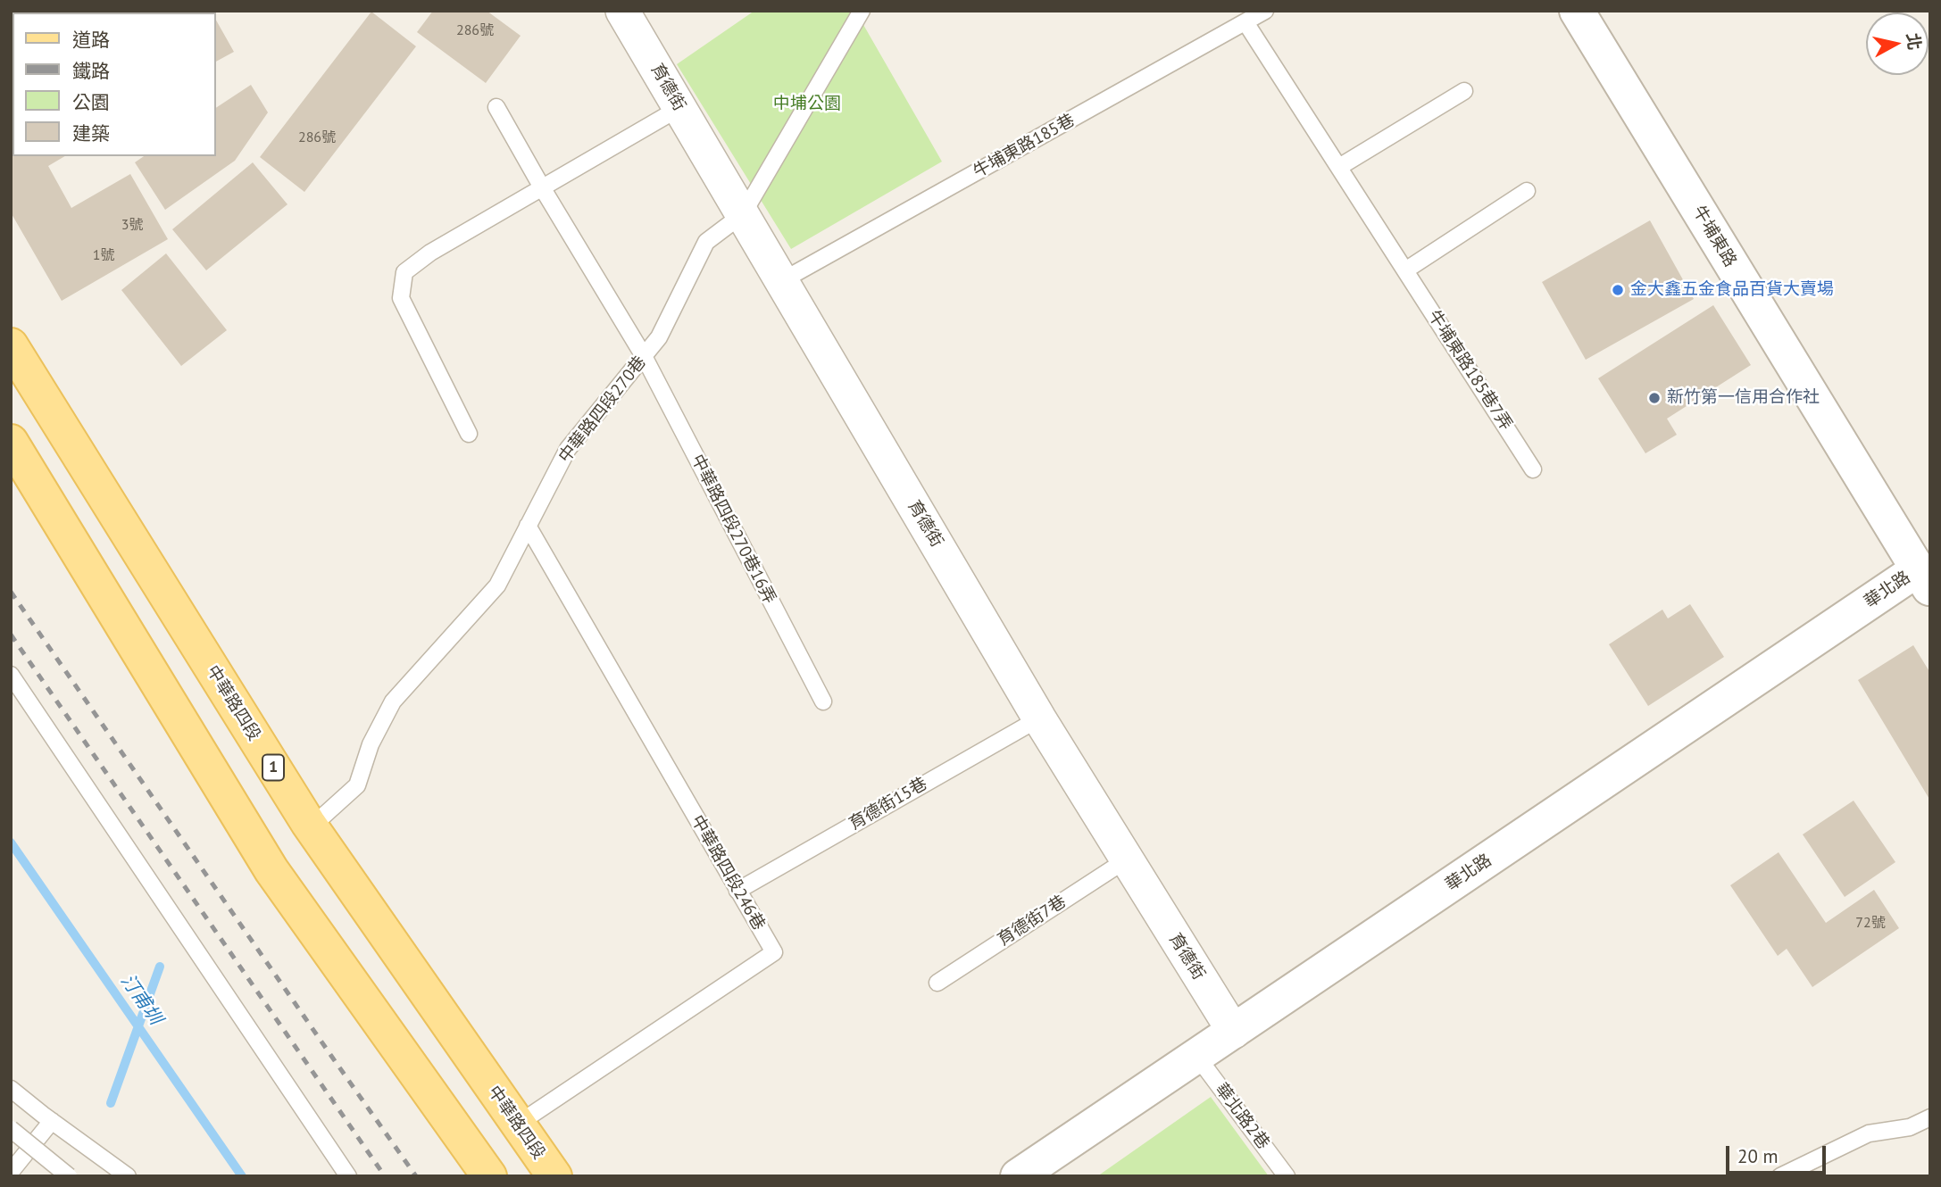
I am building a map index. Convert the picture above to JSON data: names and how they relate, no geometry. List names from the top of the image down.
{
  "streets": {
    "main road": ["中華路四段", "1"],
    "street": ["育德街", "牛埔東路", "華北路"],
    "lane": [
      "牛埔東路185巷",
      "牛埔東路185巷7弄",
      "中華路四段270巷",
      "中華路四段270巷16弄",
      "育德街15巷",
      "中華路四段246巷",
      "育德街7巷",
      "華北路2巷"
    ]
  },
  "crossings": [
    ["育德街", "牛埔東路185巷"],
    ["育德街", "中華路四段270巷"],
    ["育德街", "華北路"],
    ["育德街", "育德街15巷"],
    ["育德街", "育德街7巷"],
    ["牛埔東路185巷", "牛埔東路185巷7弄"],
    ["牛埔東路", "華北路"],
    ["中華路四段270巷", "中華路四段270巷16弄"],
    ["中華路四段270巷", "中華路四段"],
    ["中華路四段270巷", "中華路四段246巷"],
    ["華北路", "華北路2巷"],
    ["中華路四段", "中華路四段246巷"],
    ["育德街15巷", "中華路四段246巷"]
  ],
  "water": ["汀甫圳"],
  "parks": ["中埔公園"],
  "places": ["金大鑫五金食品百貨大賣場", "新竹第一信用合作社"],
  "house_numbers": [
    "286號",
    "286號",
    "3號",
    "1號",
    "72號"
  ],
  "legend": [
    "道路",
    "鐵路",
    "公園",
    "建築"
  ],
  "scale_bar": "20 m",
  "north": "right"
}
